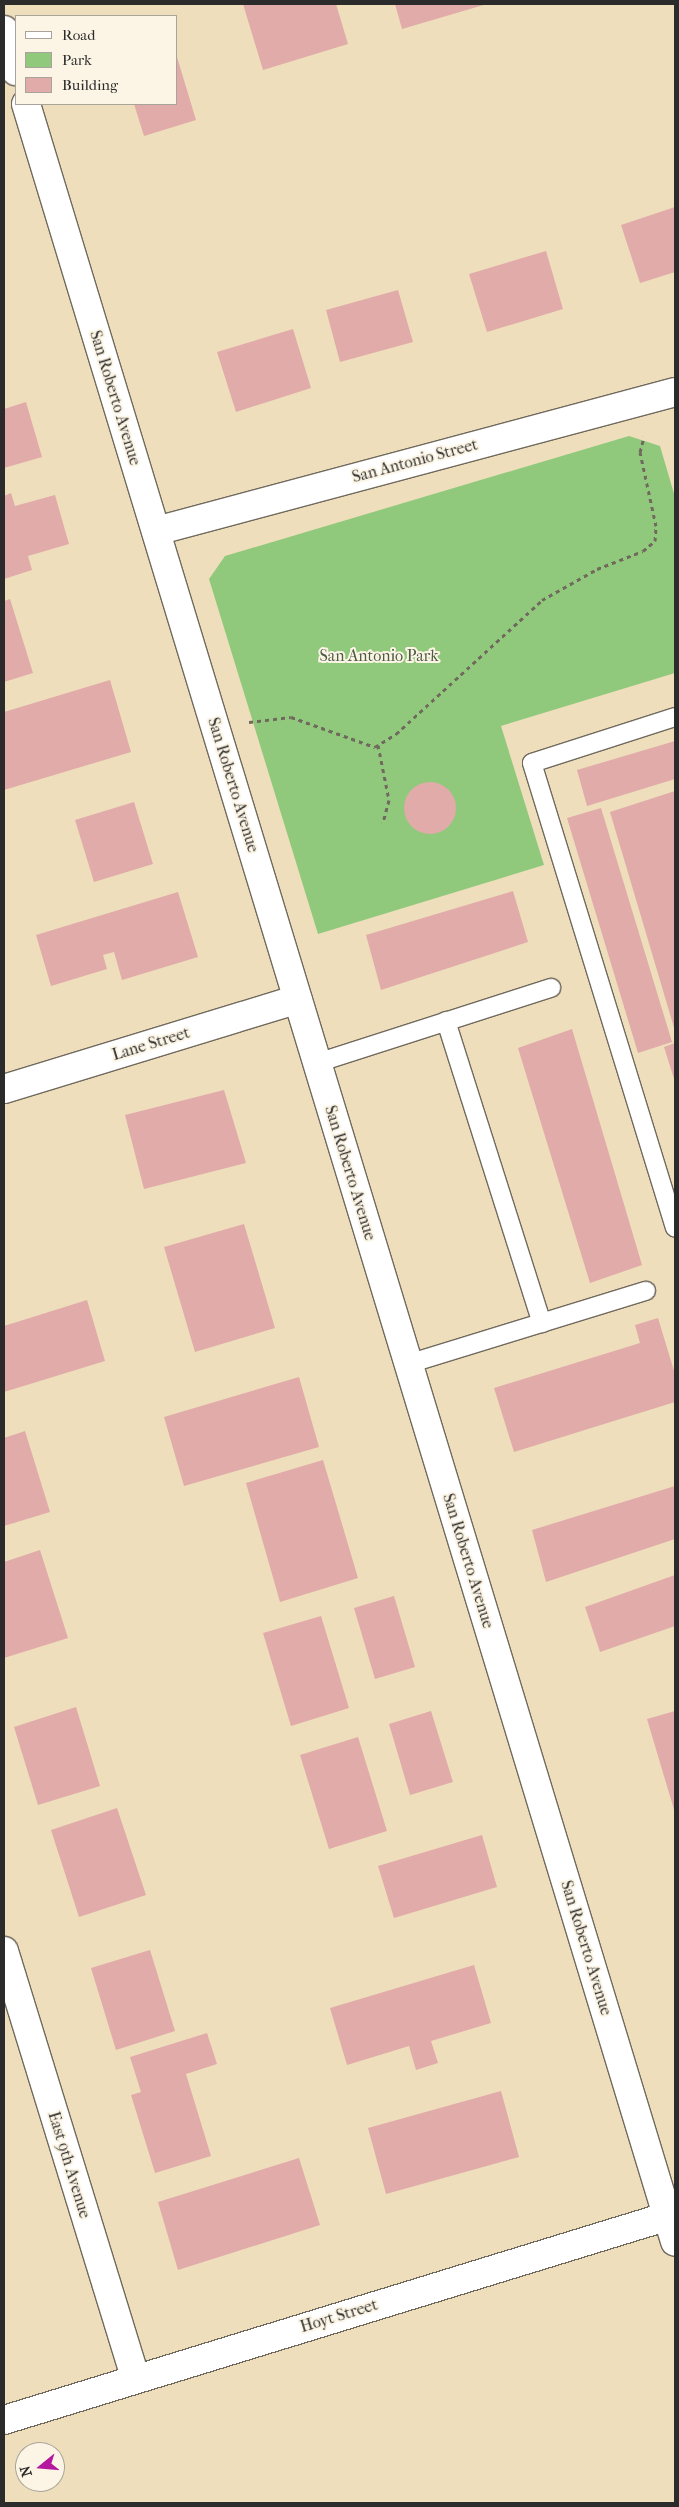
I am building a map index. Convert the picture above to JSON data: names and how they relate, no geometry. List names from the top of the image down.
{
  "streets": {
    "street": [
      "San Roberto Avenue",
      "San Antonio Street",
      "Lane Street",
      "East 9th Avenue",
      "Hoyt Street"
    ]
  },
  "crossings": [
    ["San Roberto Avenue", "San Antonio Street"],
    ["San Roberto Avenue", "Lane Street"],
    ["San Roberto Avenue", "Hoyt Street"],
    ["East 9th Avenue", "Hoyt Street"]
  ],
  "parks": ["San Antonio Park"],
  "legend": ["Road", "Park", "Building"],
  "north": "left"
}
